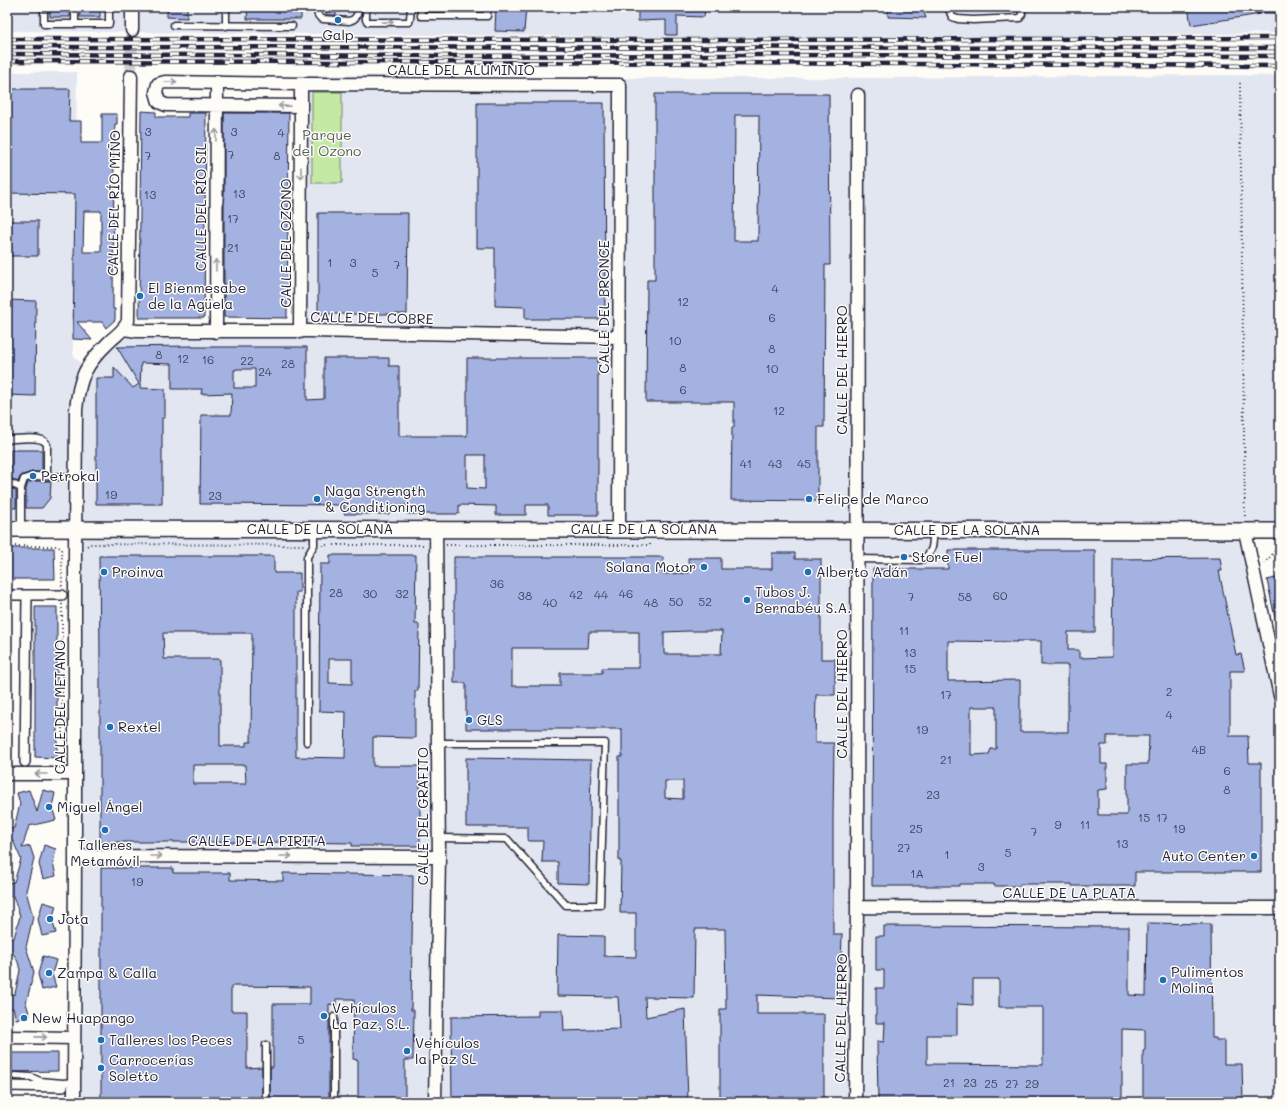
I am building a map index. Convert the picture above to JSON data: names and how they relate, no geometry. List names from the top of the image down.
{
  "streets": {
    "street": [
      "CALLE DEL ALUMINIO",
      "CALLE DEL RÍO MIÑO",
      "CALLE DEL RÍO SIL",
      "CALLE DEL OZONO",
      "CALLE DEL BRONCE",
      "CALLE DEL COBRE",
      "CALLE DEL HIERRO",
      "CALLE DE LA SOLANA",
      "CALLE DEL METANO",
      "CALLE DEL GRAFITO",
      "CALLE DE LA PIRITA",
      "CALLE DE LA PLATA"
    ]
  },
  "crossings": [
    ["CALLE DEL ALUMINIO", "CALLE DEL RÍO SIL"],
    ["CALLE DEL ALUMINIO", "CALLE DEL OZONO"],
    ["CALLE DEL ALUMINIO", "CALLE DEL BRONCE"],
    ["CALLE DEL RÍO MIÑO", "CALLE DEL COBRE"],
    ["CALLE DEL RÍO MIÑO", "CALLE DEL METANO"],
    ["CALLE DEL RÍO SIL", "CALLE DEL COBRE"],
    ["CALLE DEL OZONO", "CALLE DEL COBRE"],
    ["CALLE DEL BRONCE", "CALLE DEL COBRE"],
    ["CALLE DEL BRONCE", "CALLE DE LA SOLANA"],
    ["CALLE DEL COBRE", "CALLE DEL METANO"],
    ["CALLE DEL HIERRO", "CALLE DE LA SOLANA"],
    ["CALLE DEL HIERRO", "CALLE DE LA PLATA"],
    ["CALLE DE LA SOLANA", "CALLE DEL METANO"],
    ["CALLE DE LA SOLANA", "CALLE DEL GRAFITO"],
    ["CALLE DEL METANO", "CALLE DE LA PIRITA"],
    ["CALLE DEL GRAFITO", "CALLE DE LA PIRITA"]
  ],
  "one_way": ["CALLE DEL RÍO SIL", "CALLE DEL OZONO", "CALLE DE LA PIRITA"],
  "parks": ["Parque del Ozono"],
  "places": [
    "Galp",
    "El Bienmesabe de la Agüela",
    "Petrokal",
    "Naga Strength & Conditioning",
    "Felipe de Marco",
    "Store Fuel",
    "Solana Motor",
    "Proinva",
    "Alberto Adán",
    "Tubos J. Bernabéu S.A.",
    "GLS",
    "Rextel",
    "Miguel Ángel",
    "Talleres Metamóvil",
    "Auto Center",
    "Jota",
    "Zampa & Calla",
    "Pulimentos Molina",
    "Vehículos La Paz, S.L.",
    "New Huapango",
    "Talleres los Peces",
    "Vehículos la Paz SL",
    "Carrocerías Soletto"
  ],
  "house_numbers": [
    "3",
    "3",
    "4",
    "7",
    "7",
    "8",
    "13",
    "13",
    "17",
    "21",
    "1",
    "3",
    "7",
    "5",
    "4",
    "12",
    "6",
    "10",
    "8",
    "8",
    "12",
    "16",
    "22",
    "28",
    "8",
    "10",
    "24",
    "6",
    "12",
    "41",
    "43",
    "45",
    "19",
    "23",
    "36",
    "28",
    "30",
    "32",
    "46",
    "42",
    "44",
    "38",
    "60",
    "7",
    "58",
    "50",
    "52",
    "40",
    "48",
    "11",
    "13",
    "15",
    "2",
    "17",
    "4",
    "19",
    "4B",
    "21",
    "6",
    "8",
    "23",
    "15",
    "17",
    "9",
    "11",
    "25",
    "19",
    "7",
    "13",
    "27",
    "5",
    "1",
    "3",
    "1A",
    "19",
    "5",
    "21",
    "23",
    "25",
    "27",
    "29"
  ]
}
